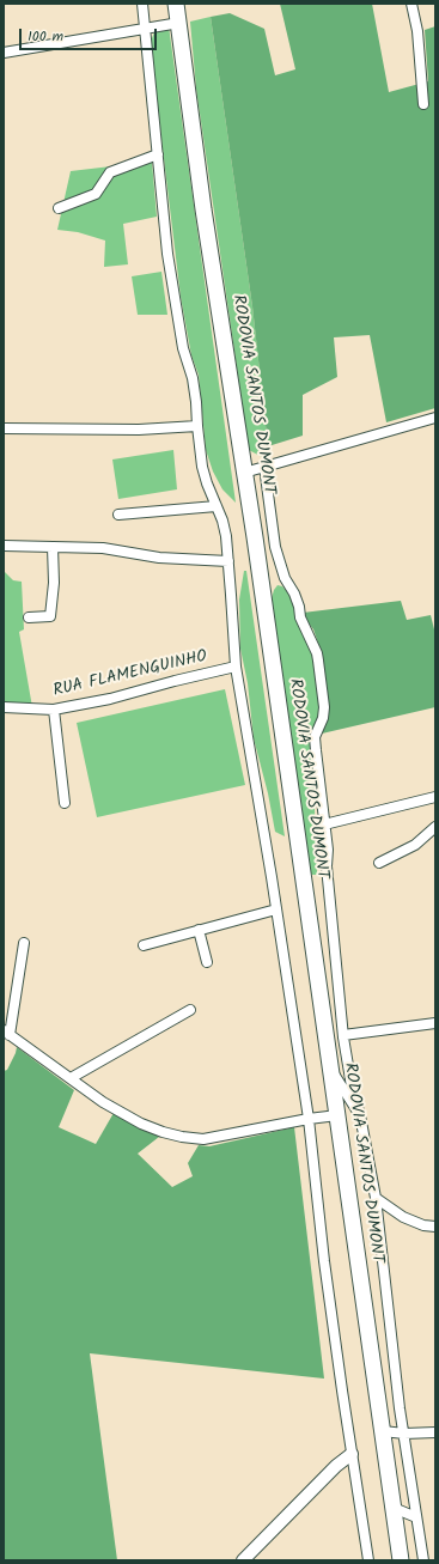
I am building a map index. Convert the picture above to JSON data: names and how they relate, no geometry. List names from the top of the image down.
{
  "streets": {
    "highway": ["RODOVIA SANTOS DUMONT"],
    "street": ["RUA FLAMENGUINHO"]
  },
  "scale_bar": "100 m"
}
